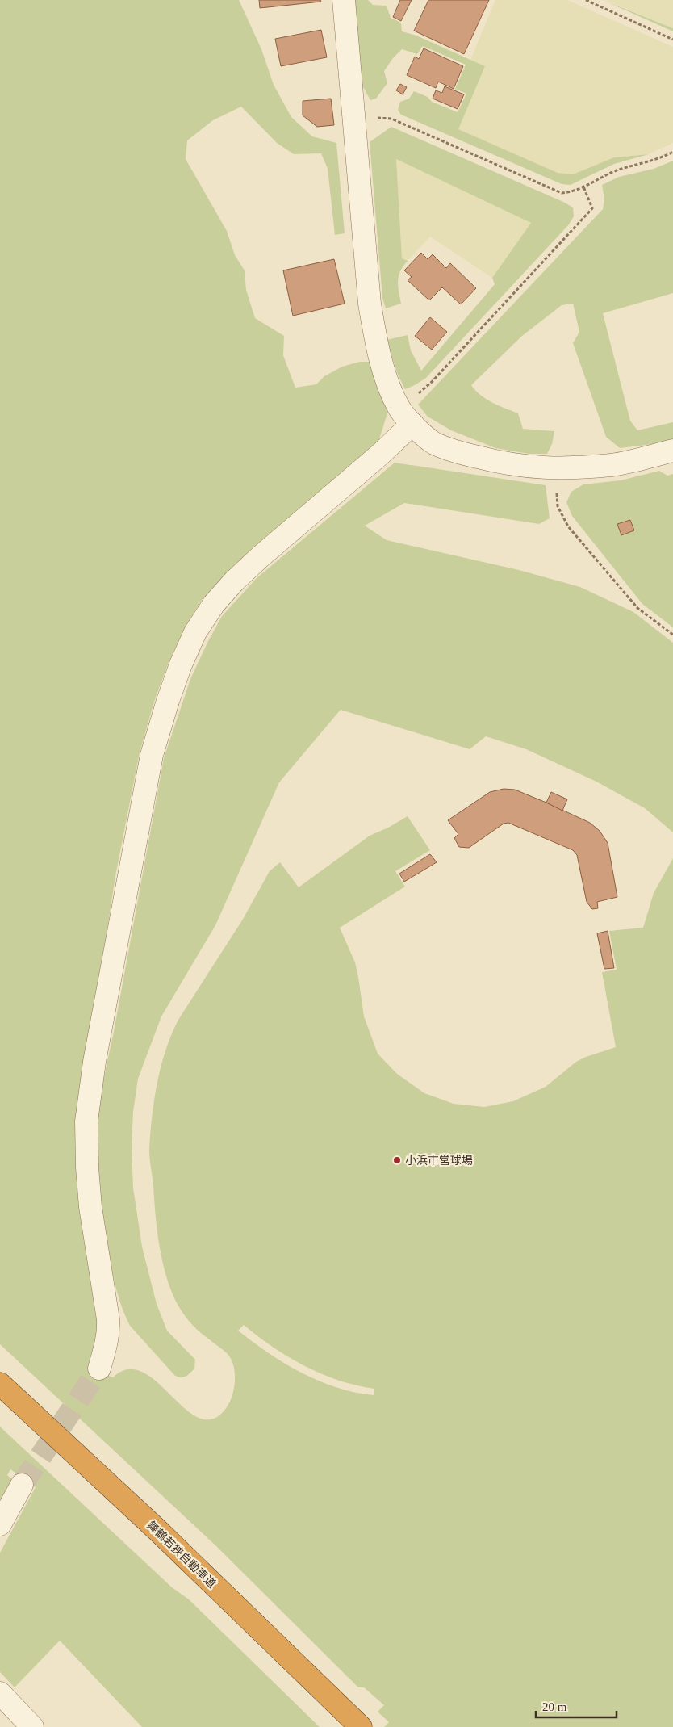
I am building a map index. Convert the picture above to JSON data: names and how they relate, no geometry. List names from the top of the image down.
{
  "streets": {
    "highway": ["舞鶴若狭自動車道"]
  },
  "places": ["小浜市営球場"],
  "scale_bar": "20 m"
}
